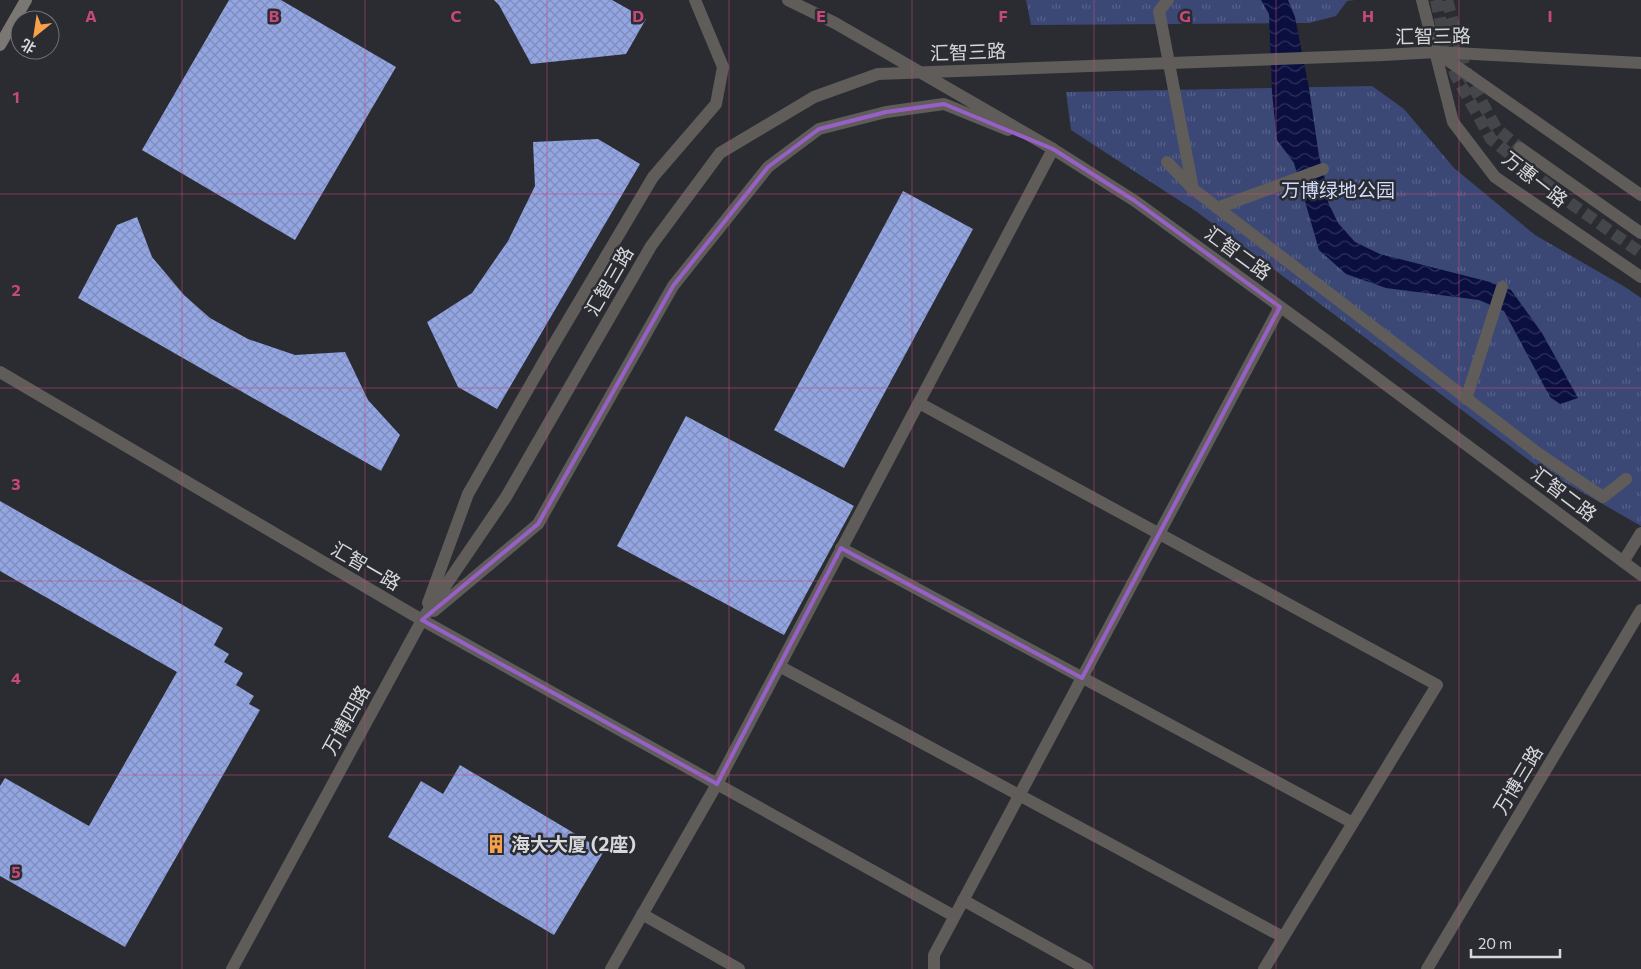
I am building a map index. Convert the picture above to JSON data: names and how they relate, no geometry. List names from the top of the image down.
{
  "streets": {
    "street": [
      "汇智三路",
      "万惠一路",
      "汇智二路",
      "汇智一路",
      "万博四路",
      "万博三路"
    ]
  },
  "crossings": [
    ["汇智三路", "万惠一路"],
    ["汇智三路", "万博四路"],
    ["汇智一路", "万博四路"]
  ],
  "parks": ["万博绿地公园"],
  "places": {
    "building": ["海大大厦 (2座)"]
  },
  "scale_bar": "20 m",
  "north": "bottom left",
  "grid": {
    "columns": [
      "A",
      "B",
      "C",
      "D",
      "E",
      "F",
      "G",
      "H",
      "I"
    ],
    "rows": [
      "1",
      "2",
      "3",
      "4",
      "5"
    ]
  }
}
